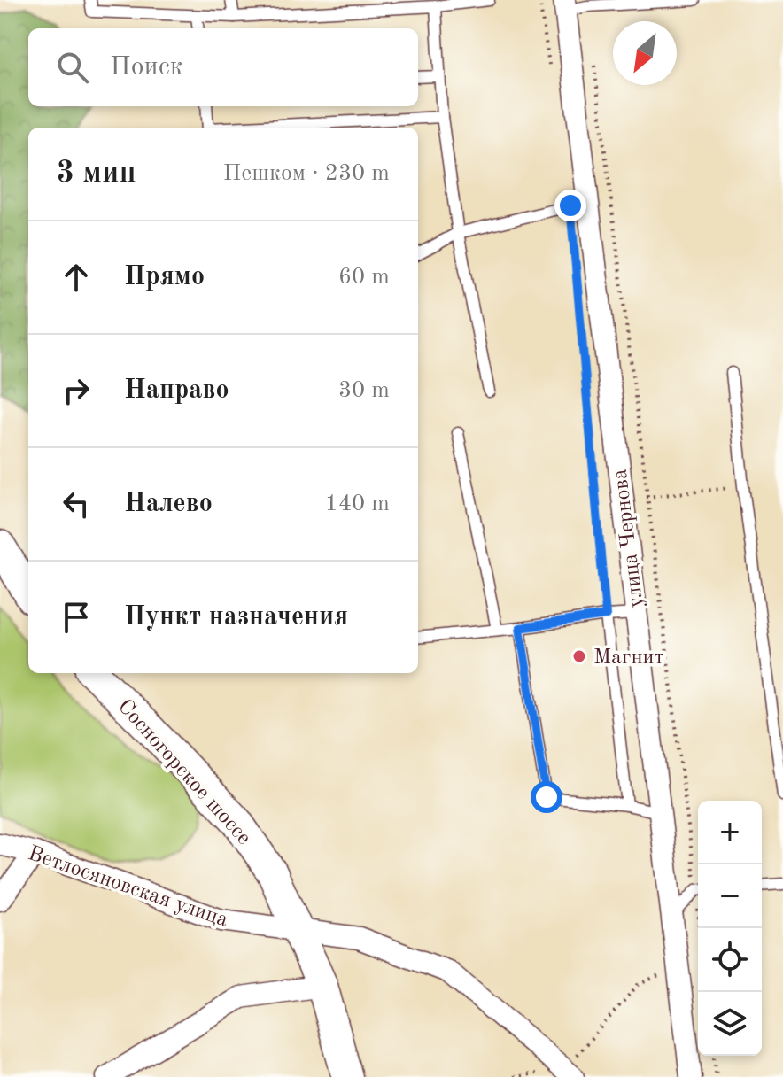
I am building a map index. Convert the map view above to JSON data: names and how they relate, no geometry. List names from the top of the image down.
{
  "streets": {
    "main road": ["Сосногорское шоссе"],
    "street": ["улица Чернова", "Ветлосяновская улица"]
  },
  "crossings": [
    ["Сосногорское шоссе", "Ветлосяновская улица"]
  ],
  "places": ["Магнит"],
  "north": "bottom left",
  "page": {
    "search": "Поиск",
    "heading": ["3 мин", "Пешком · 230 m"],
    "list": [
      ["Прямо", "60 m"],
      ["Направо", "30 m"],
      ["Налево", "140 m"],
      "Пункт назначения"
    ],
    "map_buttons": ["+", "−"]
  }
}
